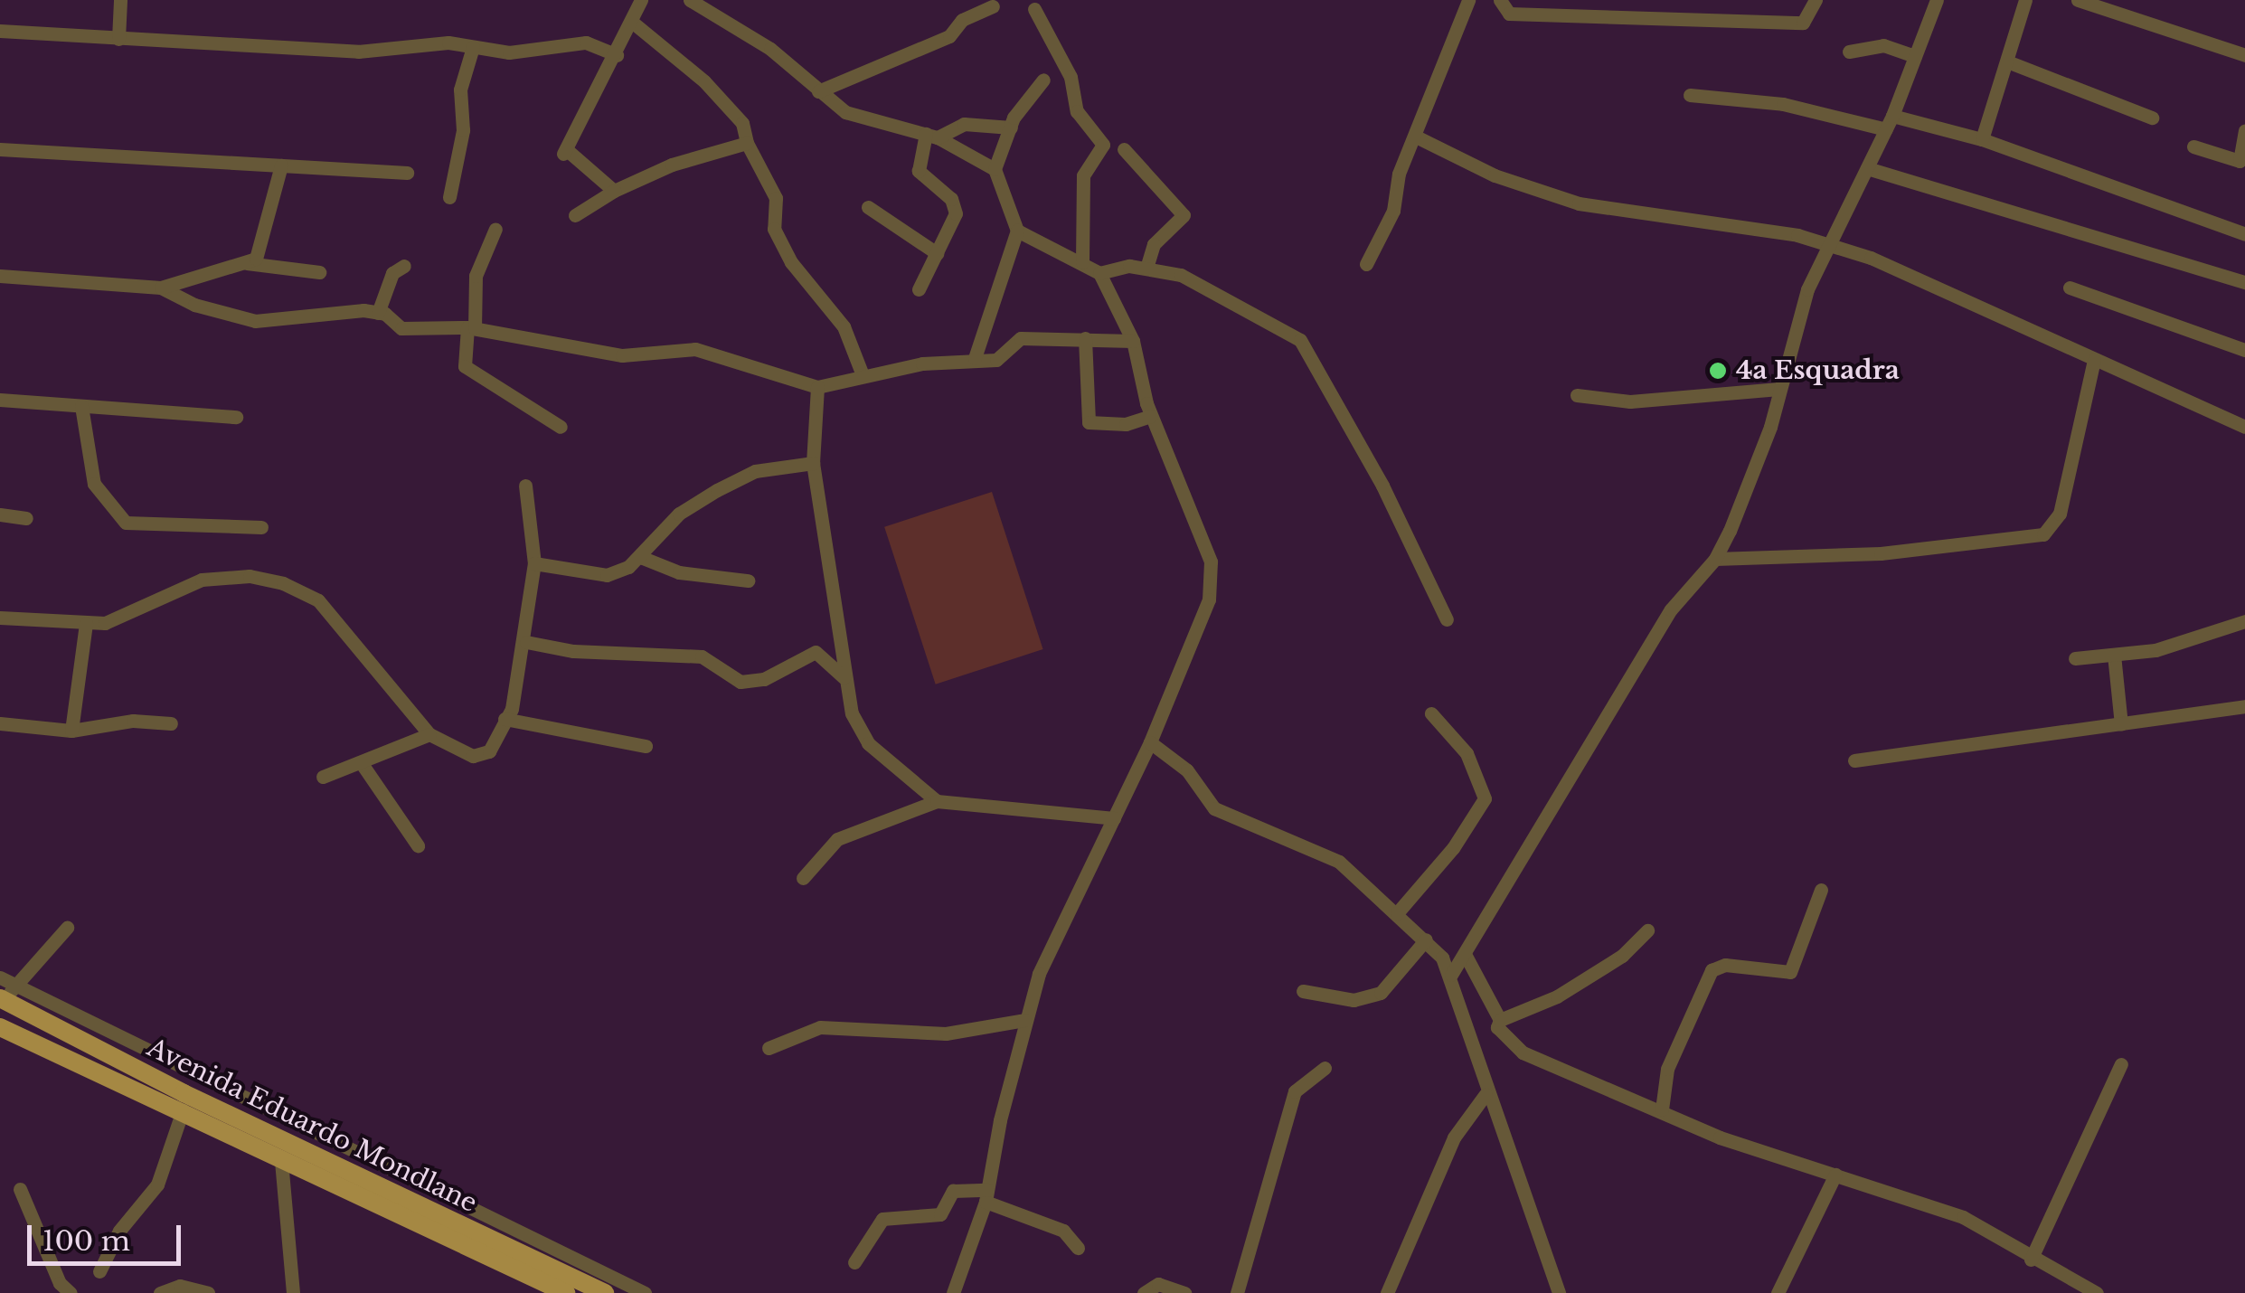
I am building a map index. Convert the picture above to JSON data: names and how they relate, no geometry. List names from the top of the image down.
{
  "streets": {
    "main road": ["Avenida Eduardo Mondlane"]
  },
  "places": ["4a Esquadra"],
  "scale_bar": "100 m"
}
